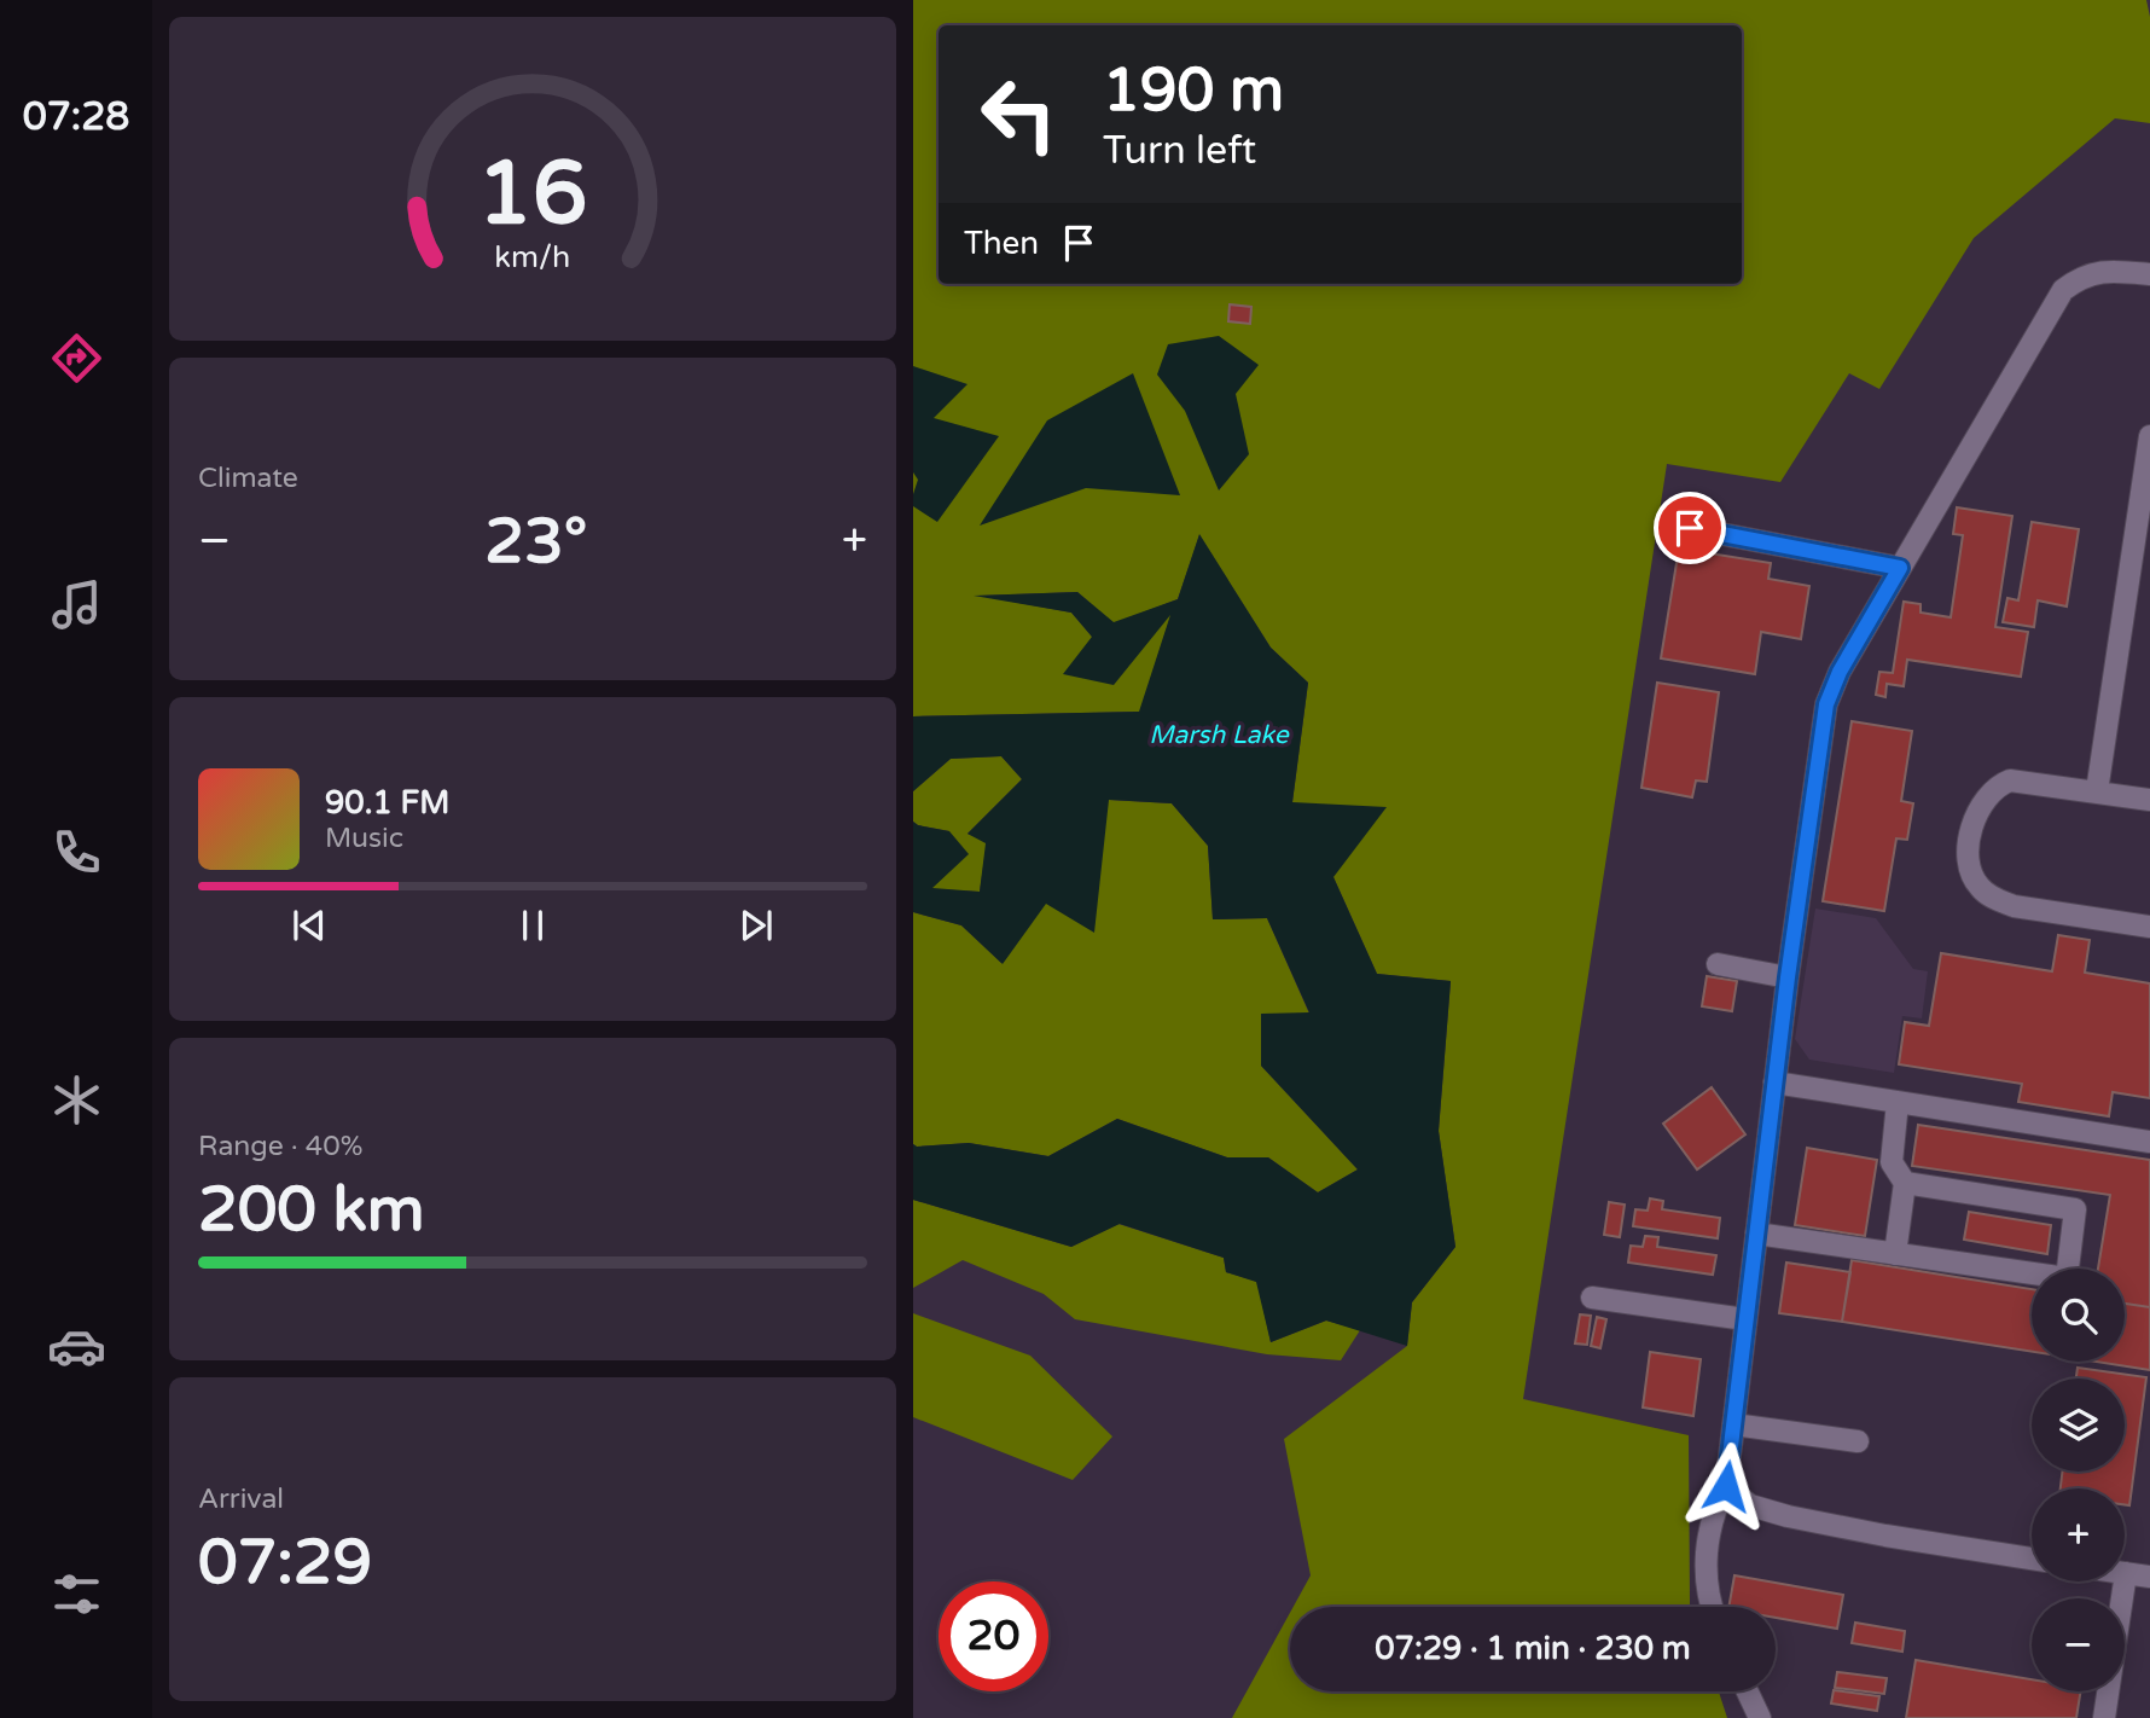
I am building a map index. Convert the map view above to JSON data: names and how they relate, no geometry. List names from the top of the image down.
{
  "water": ["Marsh Lake"],
  "page": {
    "tabs": "07:28",
    "turn": ["190 m", "Turn left"],
    "then": "Then",
    "tile": [
      "Climate",
      ["Range · 40%", "200 km"],
      ["Arrival", "07:29"]
    ],
    "heat": ["−", "23°", "+"],
    "song": ["90.1 FM", "Music"],
    "map_buttons": ["+", "−"],
    "limit": "20",
    "trip": "07:29 · 1 min · 230 m",
    "gauge": ["16", "km/h"]
  }
}
